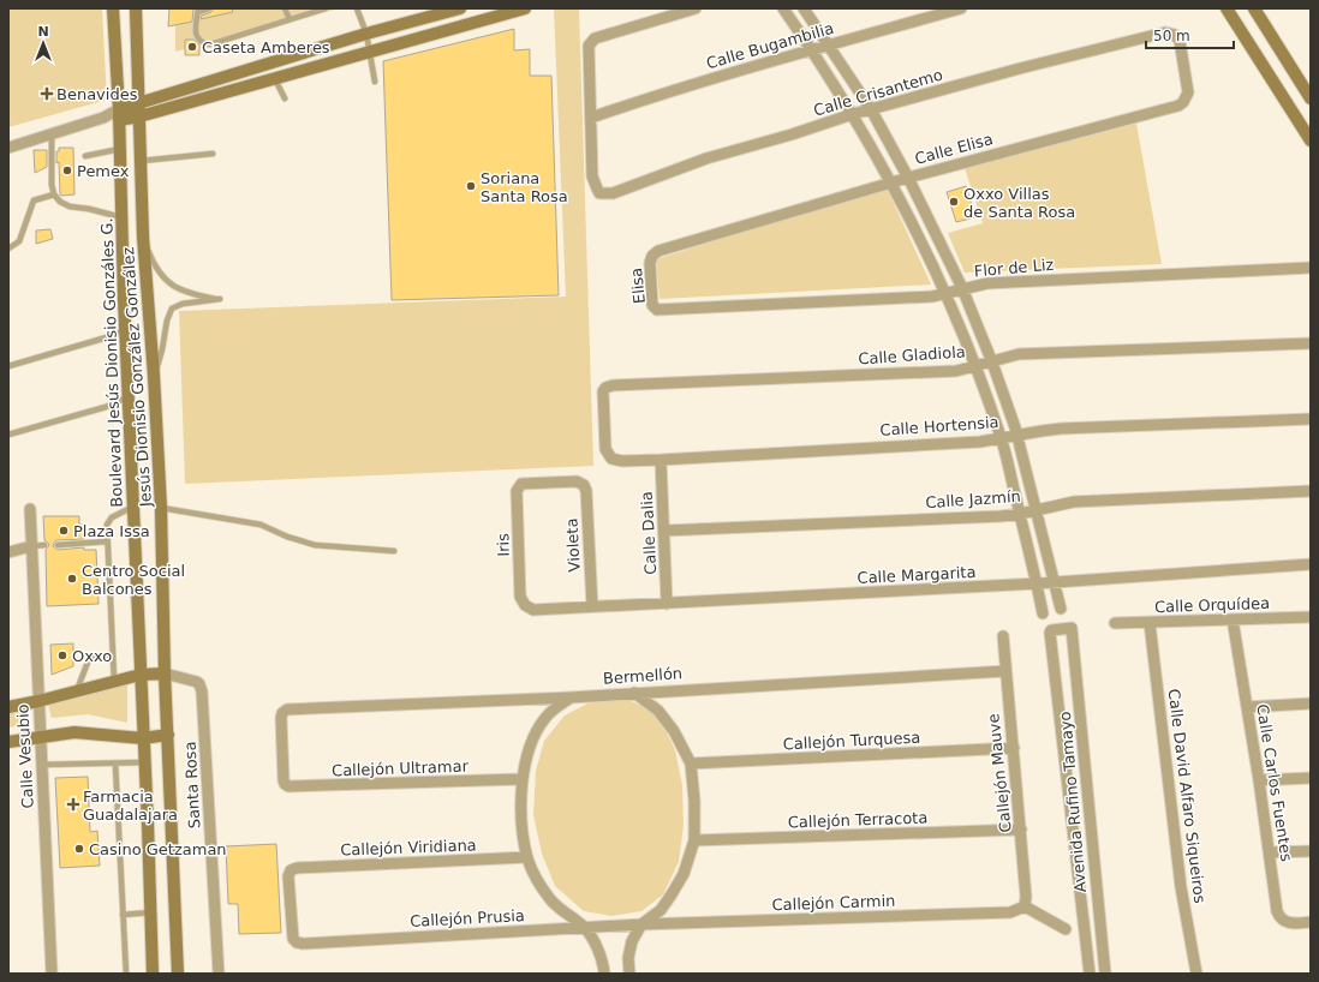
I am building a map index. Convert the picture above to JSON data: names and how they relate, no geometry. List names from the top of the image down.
{
  "streets": {
    "main road": ["Boulevard Jesús Dionisio Gonzáles G.", "Jesús Dionisio González González", "Santa Rosa"],
    "street": [
      "Calle Bugambilia",
      "Calle Crisantemo",
      "Calle Elisa",
      "Flor de Liz",
      "Elisa",
      "Calle Gladiola",
      "Calle Hortensia",
      "Calle Jazmín",
      "Calle Dalia",
      "Iris",
      "Violeta",
      "Calle Margarita",
      "Calle Orquídea",
      "Bermellón",
      "Callejón Turquesa",
      "Calle Vesubio",
      "Callejón Ultramar",
      "Callejón Mauve",
      "Calle Carlos Fuentes",
      "Calle David Alfaro Siqueiros",
      "Avenida Rufino Tamayo",
      "Callejón Terracota",
      "Callejón Viridiana",
      "Callejón Carmin",
      "Callejón Prusia"
    ]
  },
  "crossings": [
    ["Calle Bugambilia", "Calle Crisantemo"],
    ["Calle Crisantemo", "Calle Elisa"],
    ["Calle Elisa", "Elisa"],
    ["Flor de Liz", "Elisa"],
    ["Calle Gladiola", "Calle Hortensia"],
    ["Boulevard Jesús Dionisio Gonzáles G.", "Santa Rosa"],
    ["Jesús Dionisio González González", "Santa Rosa"],
    ["Calle Hortensia", "Calle Dalia"],
    ["Calle Jazmín", "Calle Dalia"],
    ["Calle Dalia", "Calle Margarita"],
    ["Iris", "Violeta"],
    ["Iris", "Calle Margarita"],
    ["Violeta", "Calle Margarita"],
    ["Calle Orquídea", "Calle Carlos Fuentes"],
    ["Calle Orquídea", "Calle David Alfaro Siqueiros"],
    ["Bermellón", "Callejón Ultramar"],
    ["Bermellón", "Callejón Mauve"],
    ["Callejón Turquesa", "Callejón Mauve"],
    ["Calle Vesubio", "Santa Rosa"],
    ["Callejón Mauve", "Callejón Terracota"],
    ["Callejón Mauve", "Callejón Carmin"],
    ["Callejón Viridiana", "Callejón Prusia"],
    ["Callejón Carmin", "Callejón Prusia"]
  ],
  "places": {
    "other": [
      "Caseta Amberes",
      "Pemex",
      "Soriana Santa Rosa",
      "Oxxo Villas de Santa Rosa",
      "Plaza Issa",
      "Centro Social Balcones",
      "Oxxo",
      "Casino Getzaman"
    ],
    "health": ["Benavides", "Farmacia Guadalajara"]
  },
  "scale_bar": "50 m",
  "north": "top"
}
